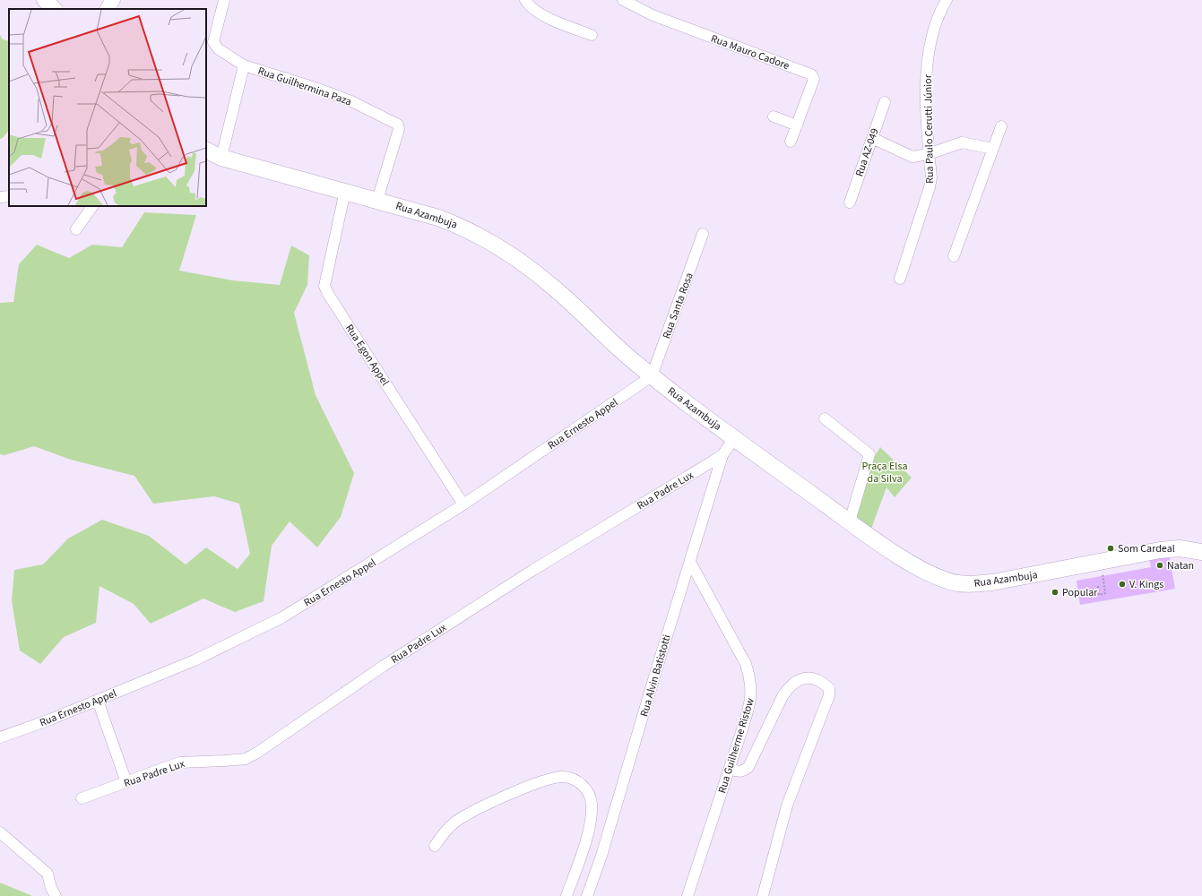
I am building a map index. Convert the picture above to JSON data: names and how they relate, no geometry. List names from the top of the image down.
{
  "streets": {
    "main road": ["Rua Azambuja"],
    "street": [
      "Rua Mauro Cadore",
      "Rua Guilhermina Paza",
      "Rua Paulo Cerutti Júnior",
      "Rua AZ-049",
      "Rua Santa Rosa",
      "Rua Egon Appel",
      "Rua Ernesto Appel",
      "Rua Padre Lux",
      "Rua Alvin Batistotti",
      "Rua Guilherme Ristow"
    ]
  },
  "crossings": [
    ["Rua Guilhermina Paza", "Rua Azambuja"],
    ["Rua Azambuja", "Rua Santa Rosa"],
    ["Rua Azambuja", "Rua Egon Appel"],
    ["Rua Azambuja", "Rua Ernesto Appel"],
    ["Rua Azambuja", "Rua Padre Lux"],
    ["Rua Santa Rosa", "Rua Ernesto Appel"],
    ["Rua Egon Appel", "Rua Ernesto Appel"],
    ["Rua Padre Lux", "Rua Alvin Batistotti"],
    ["Rua Alvin Batistotti", "Rua Guilherme Ristow"]
  ],
  "parks": ["Praça Elsa da Silva"],
  "places": [
    "Som Cardeal",
    "Natan",
    "V. Kings",
    "Popular"
  ]
}
